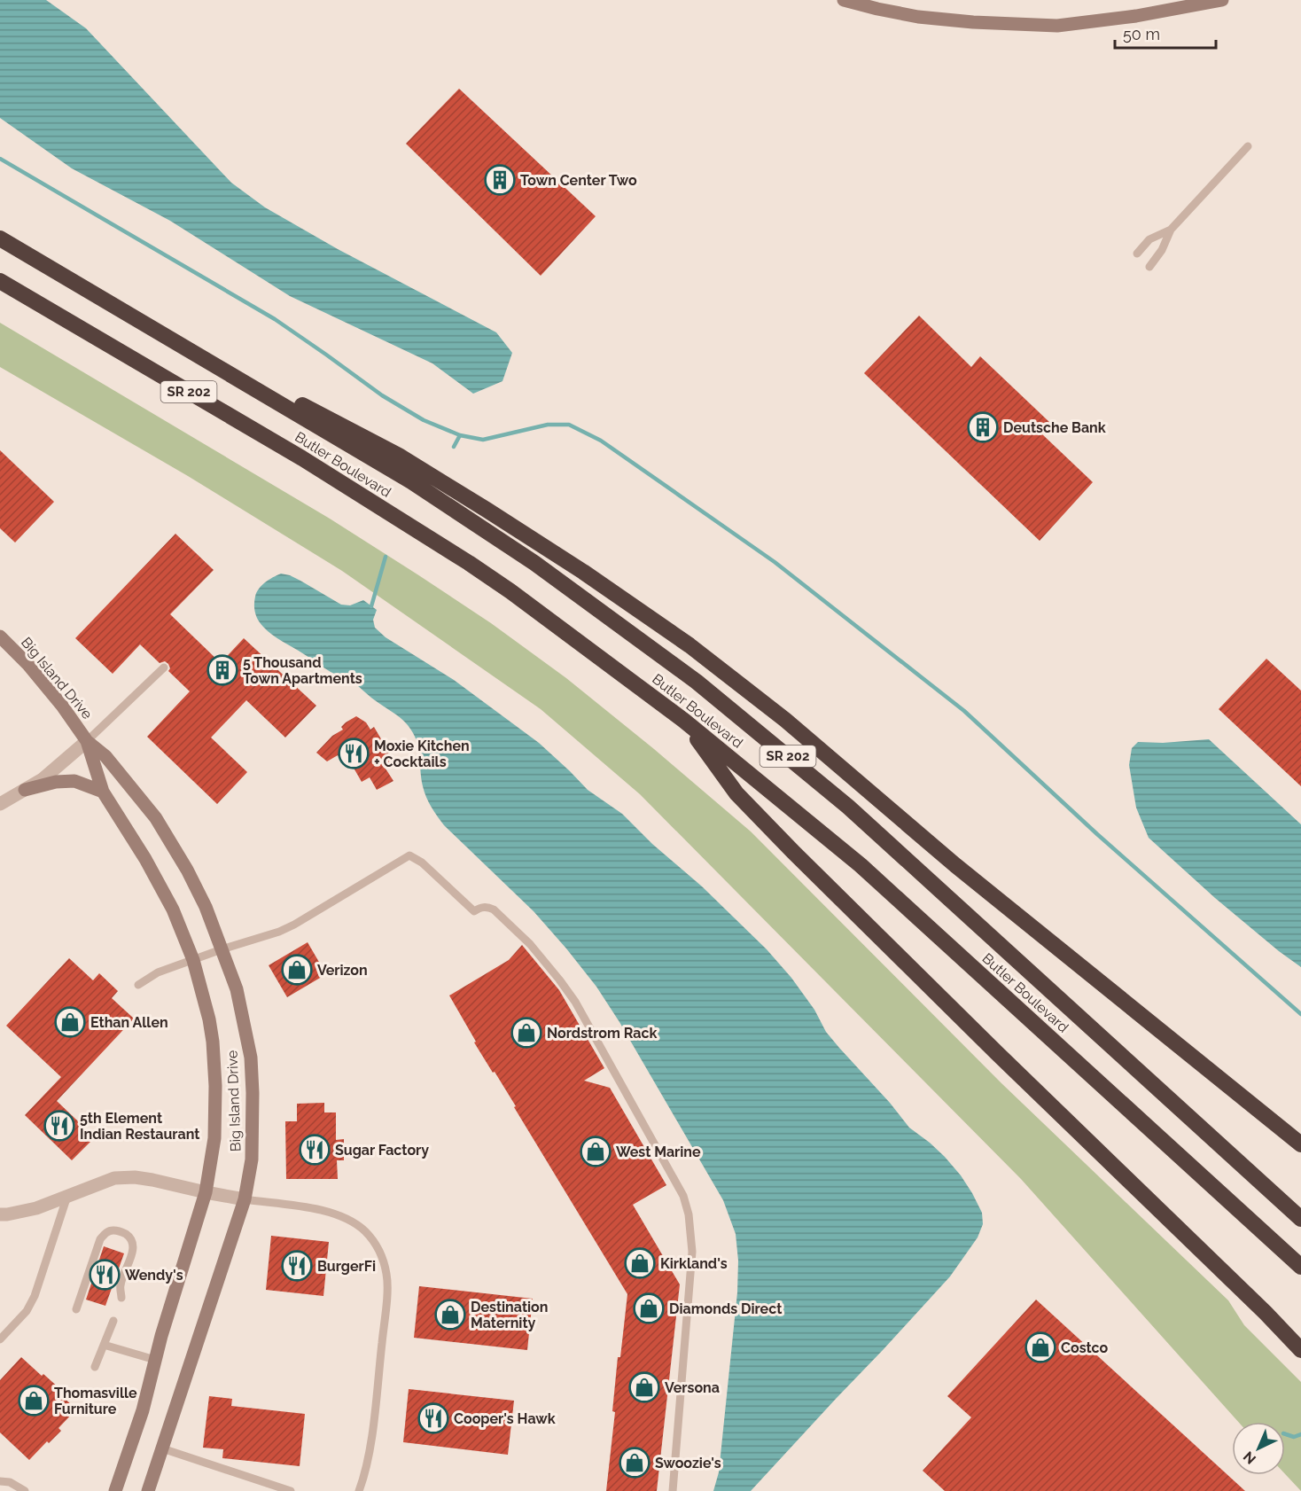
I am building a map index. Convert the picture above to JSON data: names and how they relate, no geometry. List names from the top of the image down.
{
  "streets": {
    "highway": ["SR 202", "Butler Boulevard"],
    "street": ["Big Island Drive"]
  },
  "places": {
    "building": ["Town Center Two", "Deutsche Bank", "5 Thousand Town Apartments"],
    "restaurant": [
      "Moxie Kitchen + Cocktails",
      "5th Element Indian Restaurant",
      "Sugar Factory",
      "BurgerFi",
      "Wendy's",
      "Cooper's Hawk"
    ],
    "shop": [
      "Verizon",
      "Ethan Allen",
      "Nordstrom Rack",
      "West Marine",
      "Kirkland's",
      "Diamonds Direct",
      "Destination Maternity",
      "Costco",
      "Versona",
      "Thomasville Furniture",
      "Swoozie's"
    ]
  },
  "scale_bar": "50 m",
  "north": "bottom left"
}
